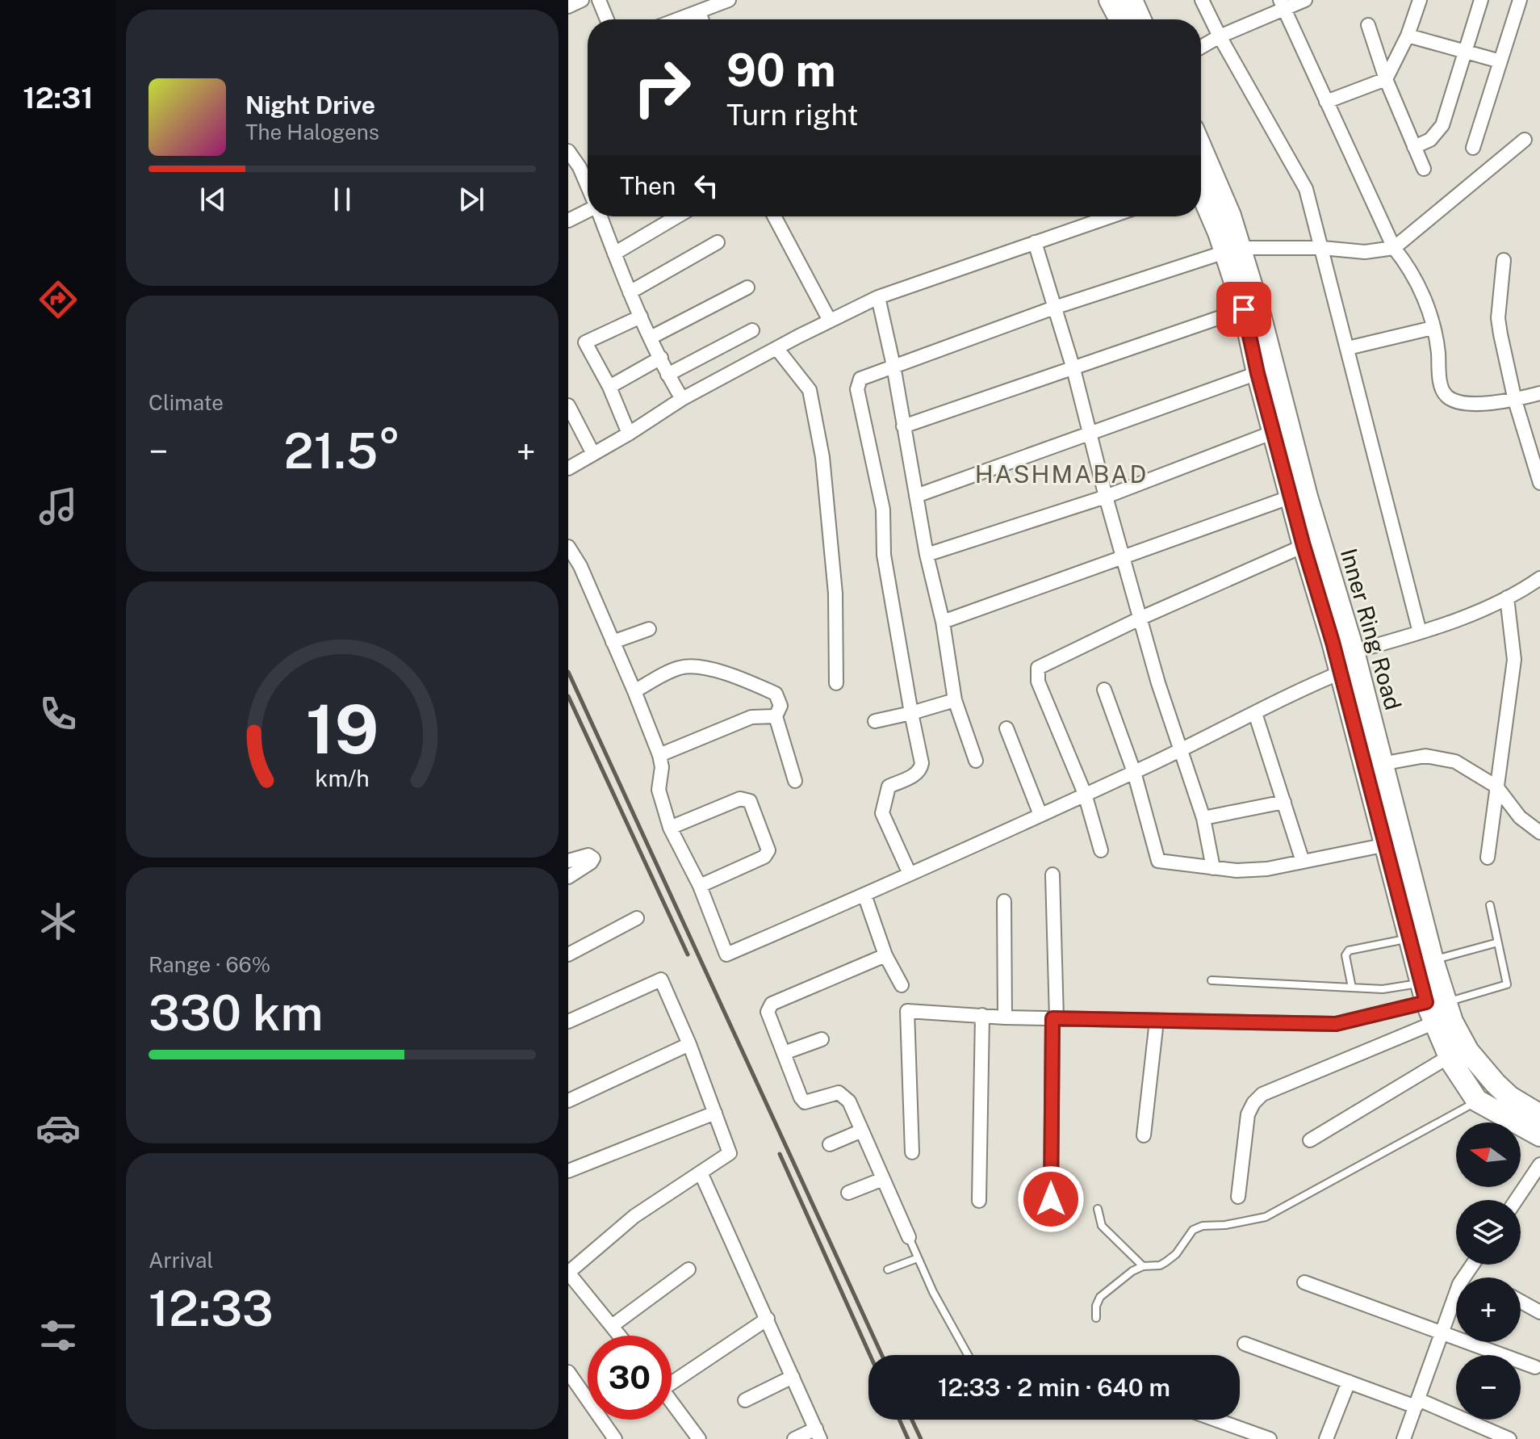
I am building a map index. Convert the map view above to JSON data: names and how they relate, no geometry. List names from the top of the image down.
{
  "streets": {
    "highway": ["Inner Ring Road"]
  },
  "districts": ["HASHMABAD"],
  "north": "left",
  "page": {
    "tabs": "12:31",
    "turn": ["90 m", "Turn right"],
    "song": ["Night Drive", "The Halogens"],
    "then": "Then",
    "tile": [
      "Climate",
      ["Range · 66%", "330 km"],
      ["Arrival", "12:33"]
    ],
    "heat": ["−", "21.5°", "+"],
    "map_buttons": ["+", "−"],
    "limit": "30",
    "trip": "12:33 · 2 min · 640 m",
    "gauge": ["19", "km/h"]
  }
}
